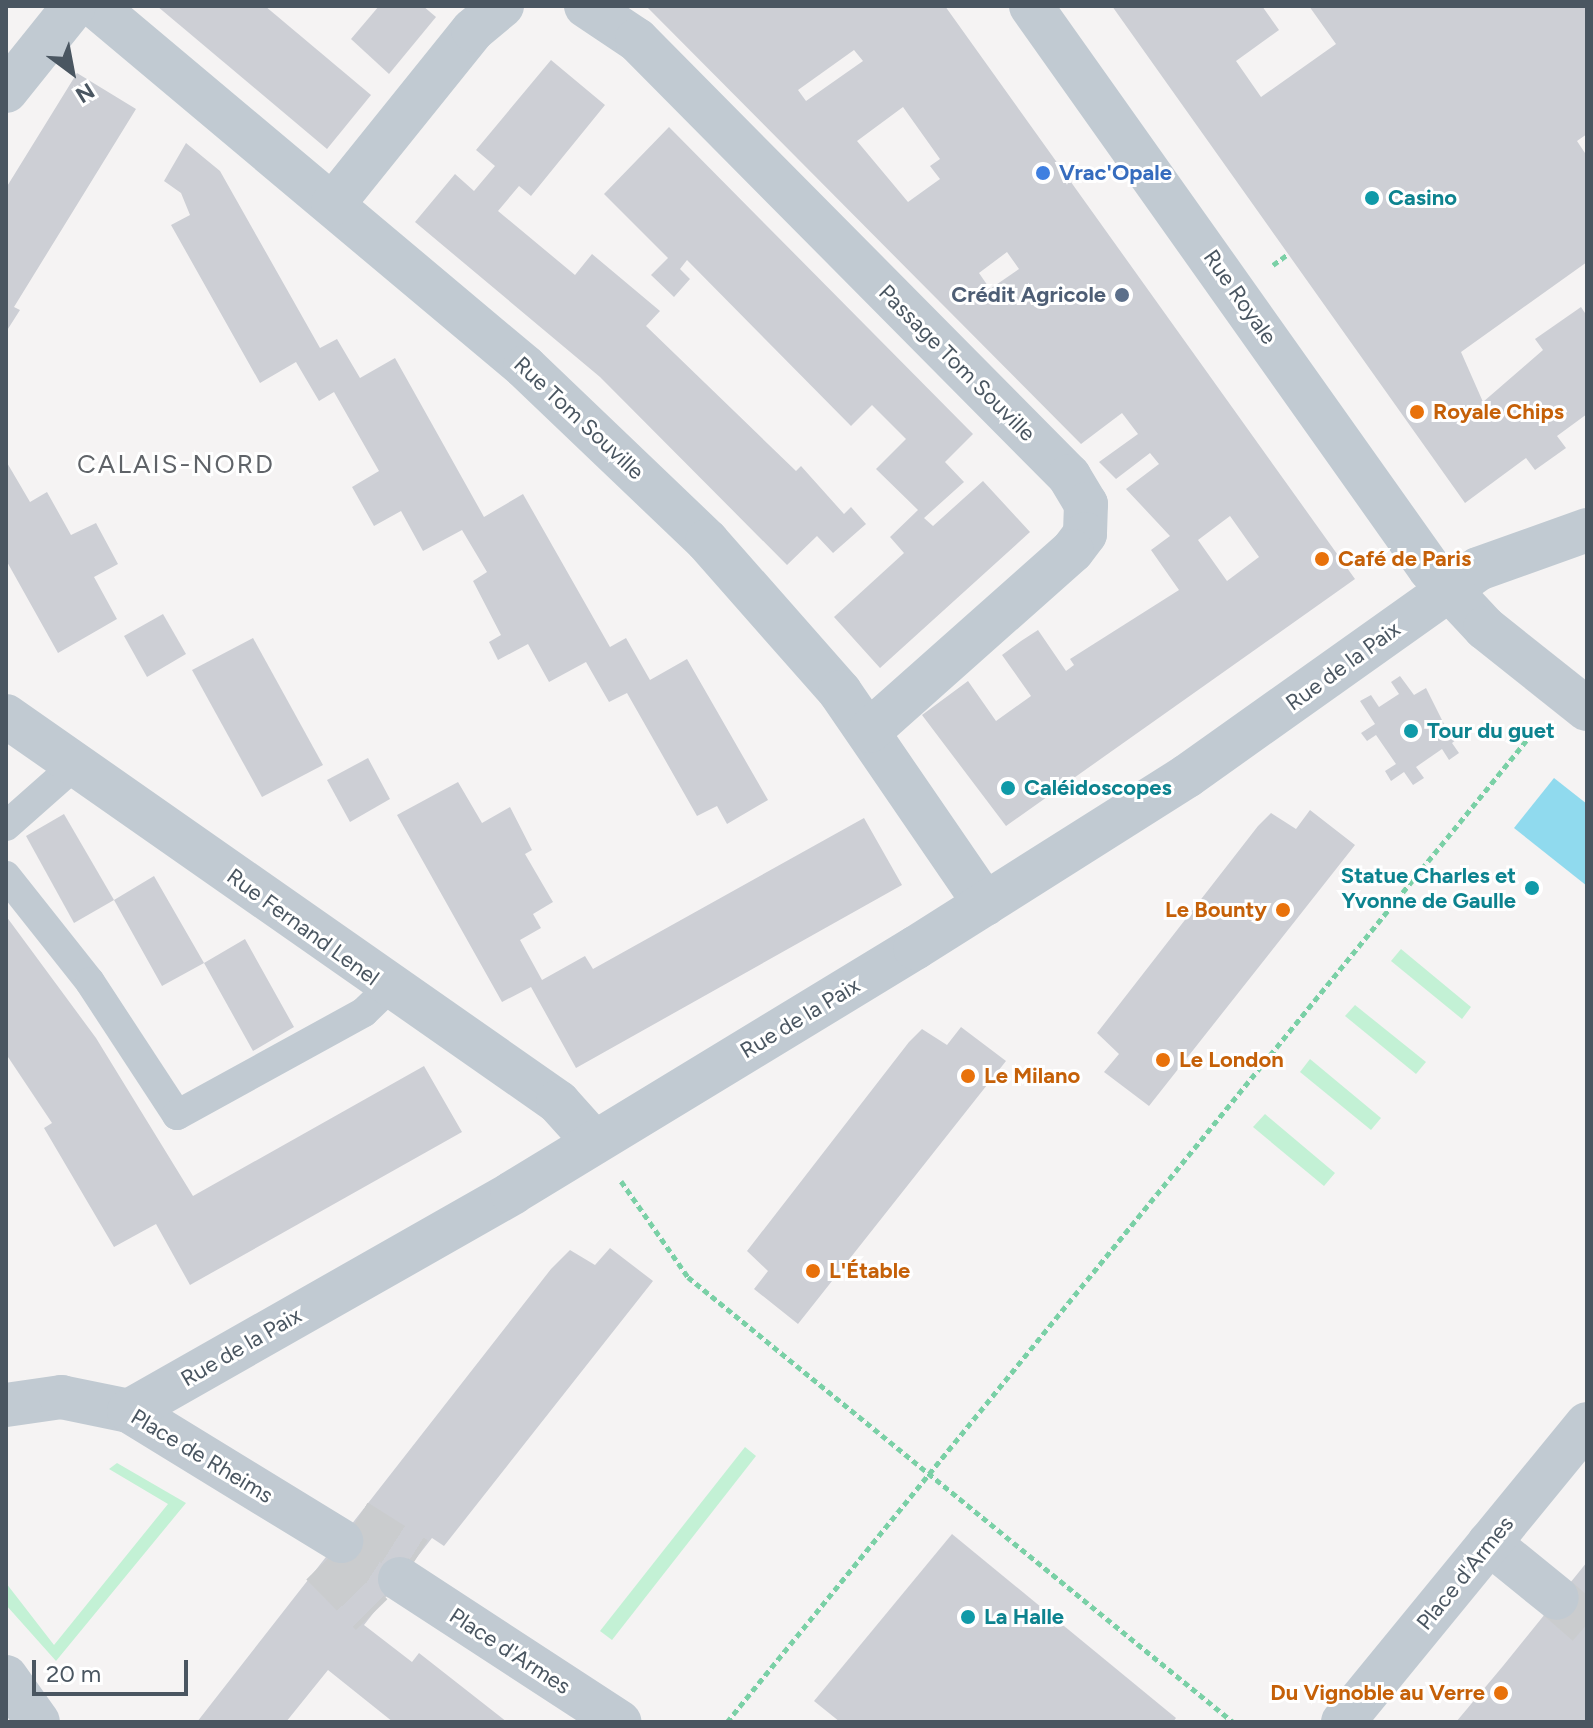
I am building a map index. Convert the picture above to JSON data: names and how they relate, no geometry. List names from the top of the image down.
{
  "streets": {
    "street": [
      "Rue Royale",
      "Passage Tom Souville",
      "Rue Tom Souville",
      "Rue de la Paix",
      "Rue Fernand Lenel",
      "Place de Rheims",
      "Place d'Armes"
    ]
  },
  "crossings": [
    ["Rue Royale", "Rue de la Paix"],
    ["Passage Tom Souville", "Rue Tom Souville"],
    ["Rue Tom Souville", "Rue de la Paix"],
    ["Rue de la Paix", "Rue Fernand Lenel"],
    ["Rue de la Paix", "Place de Rheims"]
  ],
  "districts": ["CALAIS-NORD"],
  "places": [
    "Vrac'Opale",
    "Casino",
    "Crédit Agricole",
    "Royale Chips",
    "Café de Paris",
    "Tour du guet",
    "Caléidoscopes",
    "Statue Charles et Yvonne de Gaulle",
    "Le Bounty",
    "Le London",
    "Le Milano",
    "L'Étable",
    "La Halle",
    "Du Vignoble au Verre"
  ],
  "scale_bar": "20 m",
  "north": "bottom right"
}
